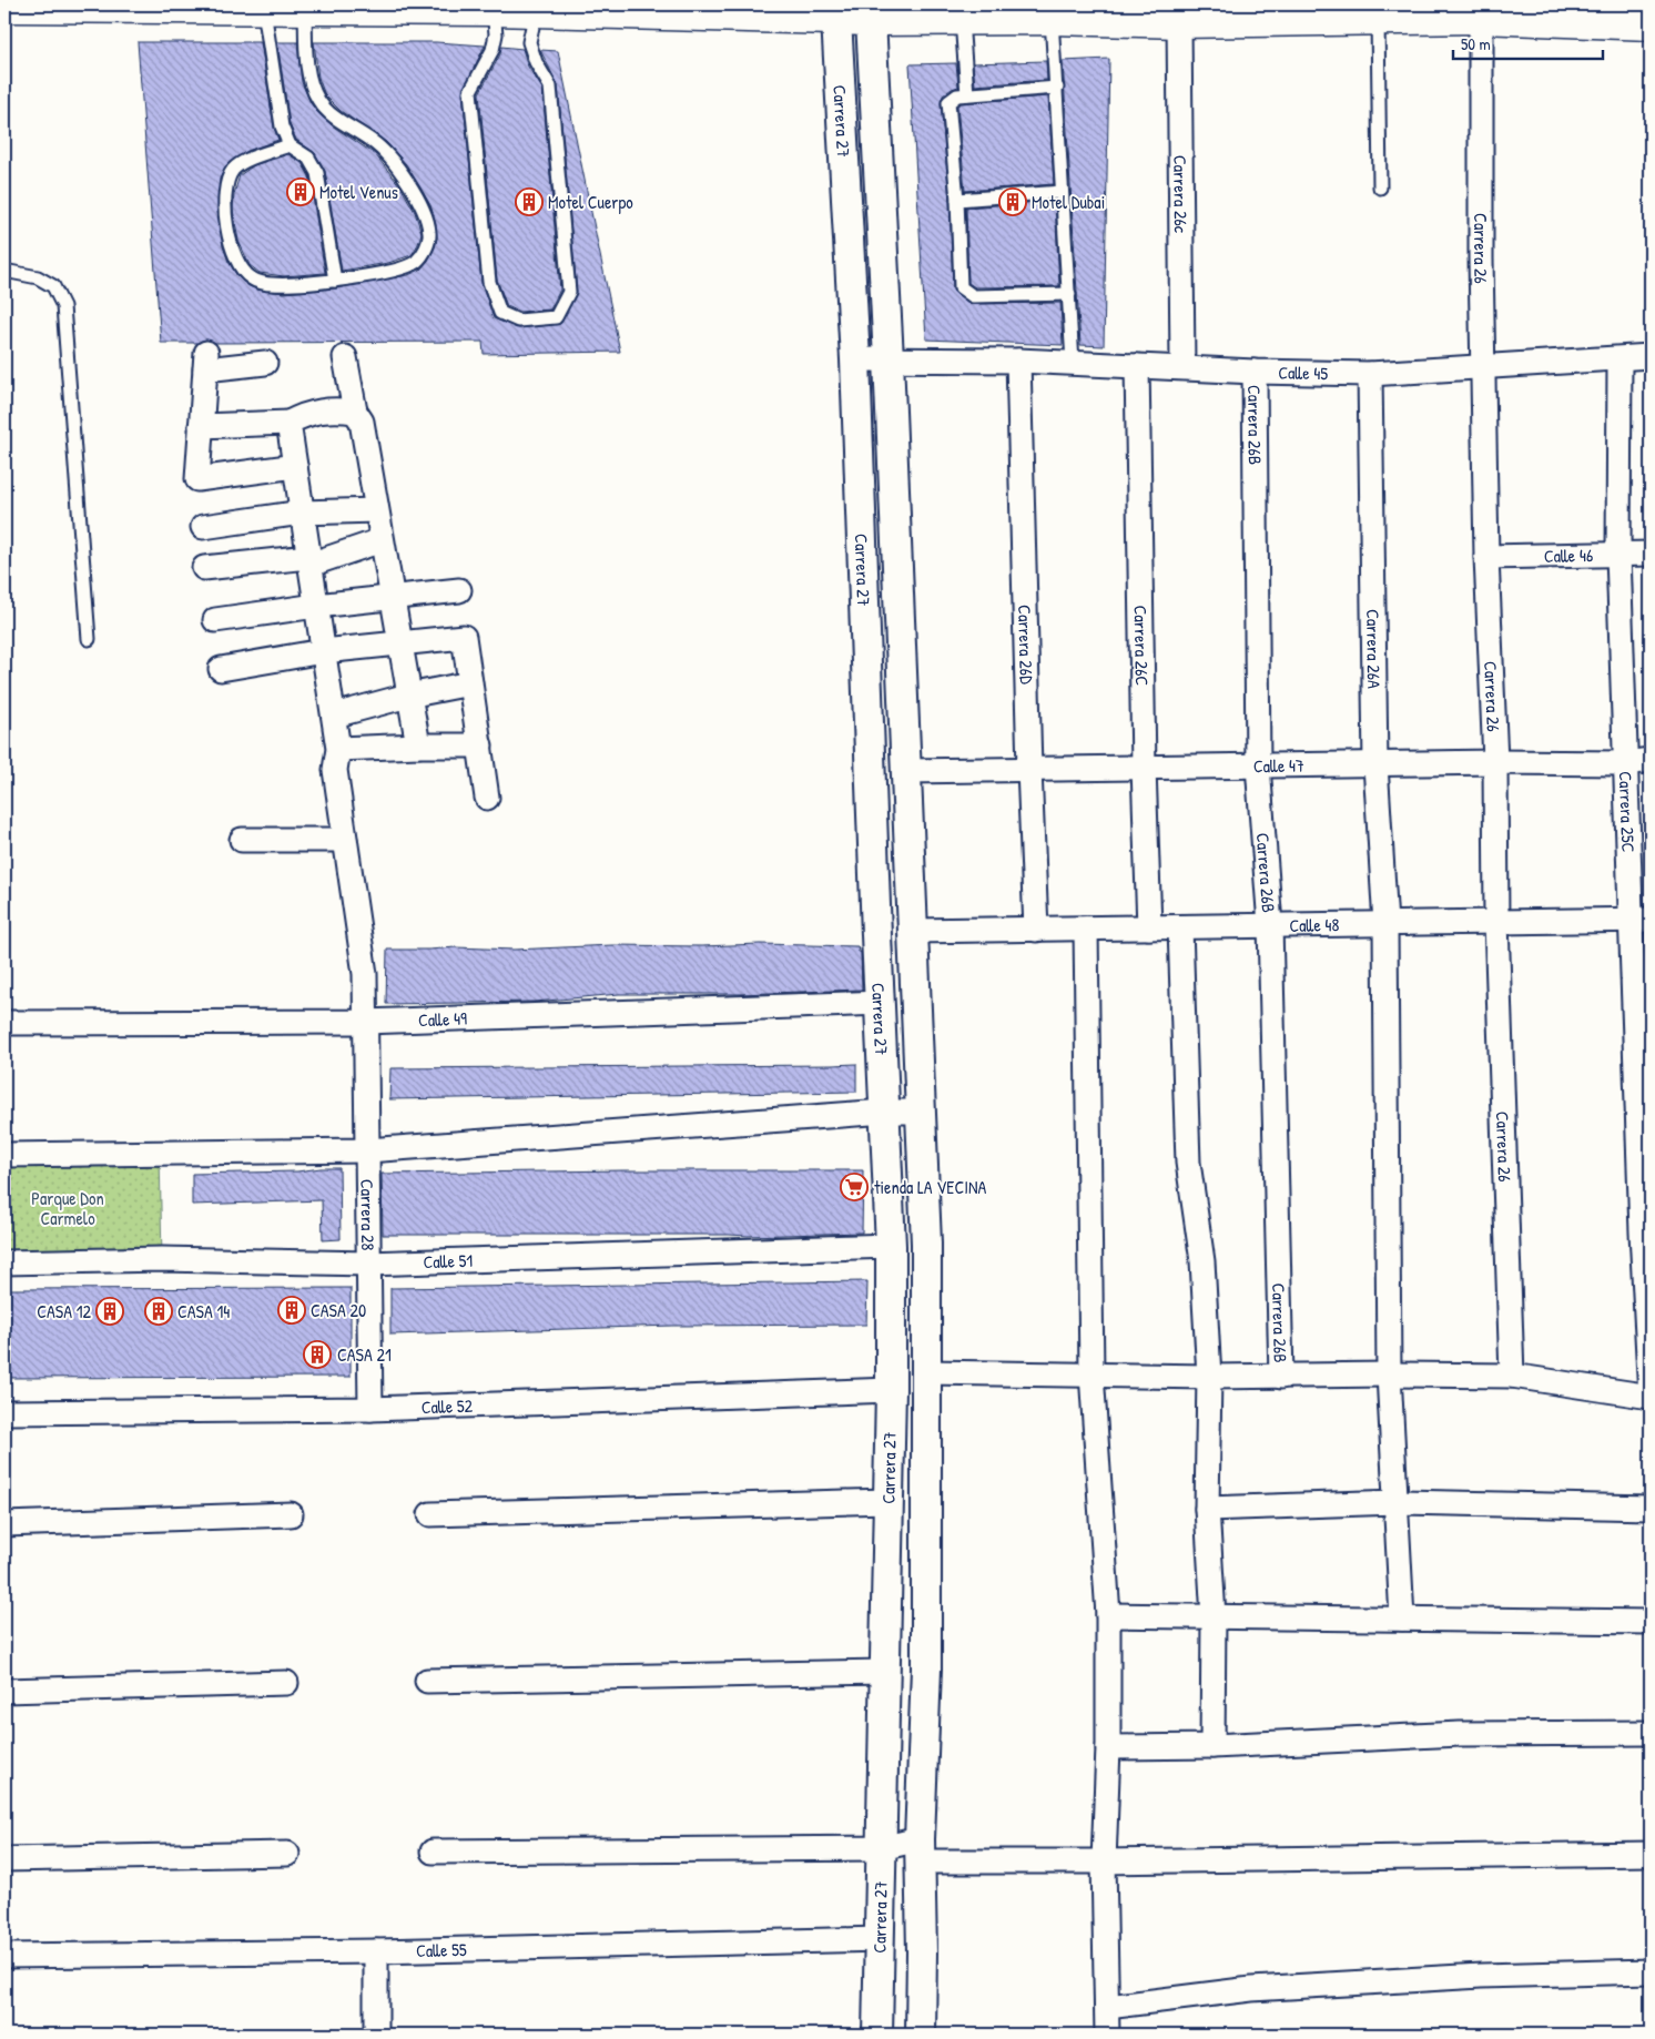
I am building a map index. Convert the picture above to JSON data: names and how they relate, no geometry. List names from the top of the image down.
{
  "streets": {
    "street": [
      "Carrera 27",
      "Carrera 26c",
      "Carrera 26",
      "Calle 45",
      "Carrera 26B",
      "Calle 46",
      "Carrera 26D",
      "Carrera 26C",
      "Carrera 26A",
      "Calle 47",
      "Carrera 25C",
      "Calle 48",
      "Calle 49",
      "Carrera 28",
      "Calle 51",
      "Calle 52",
      "Calle 55"
    ]
  },
  "crossings": [
    ["Carrera 27", "Calle 45"],
    ["Carrera 27", "Calle 47"],
    ["Carrera 27", "Calle 48"],
    ["Carrera 27", "Calle 49"],
    ["Carrera 27", "Calle 51"],
    ["Carrera 27", "Calle 52"],
    ["Carrera 27", "Calle 55"],
    ["Carrera 26c", "Calle 45"],
    ["Carrera 26", "Calle 45"],
    ["Carrera 26", "Calle 46"],
    ["Carrera 26", "Calle 47"],
    ["Carrera 26", "Calle 48"],
    ["Calle 45", "Carrera 26B"],
    ["Calle 45", "Carrera 26D"],
    ["Calle 45", "Carrera 26C"],
    ["Calle 45", "Carrera 26A"],
    ["Calle 45", "Carrera 25C"],
    ["Carrera 26B", "Calle 47"],
    ["Carrera 26B", "Calle 48"],
    ["Calle 46", "Carrera 25C"],
    ["Carrera 26D", "Calle 47"],
    ["Carrera 26D", "Calle 48"],
    ["Carrera 26C", "Calle 47"],
    ["Carrera 26C", "Calle 48"],
    ["Carrera 26A", "Calle 47"],
    ["Carrera 26A", "Calle 48"],
    ["Calle 47", "Carrera 25C"],
    ["Carrera 25C", "Calle 48"],
    ["Calle 49", "Carrera 28"],
    ["Carrera 28", "Calle 51"],
    ["Carrera 28", "Calle 52"]
  ],
  "parks": ["Parque Don Carmelo"],
  "places": {
    "building": [
      "Motel Venus",
      "Motel Cuerpo",
      "Motel Dubai",
      "CASA 20",
      "CASA 12",
      "CASA 14",
      "CASA 21"
    ],
    "supermarket": ["tienda LA VECINA"]
  },
  "scale_bar": "50 m"
}
